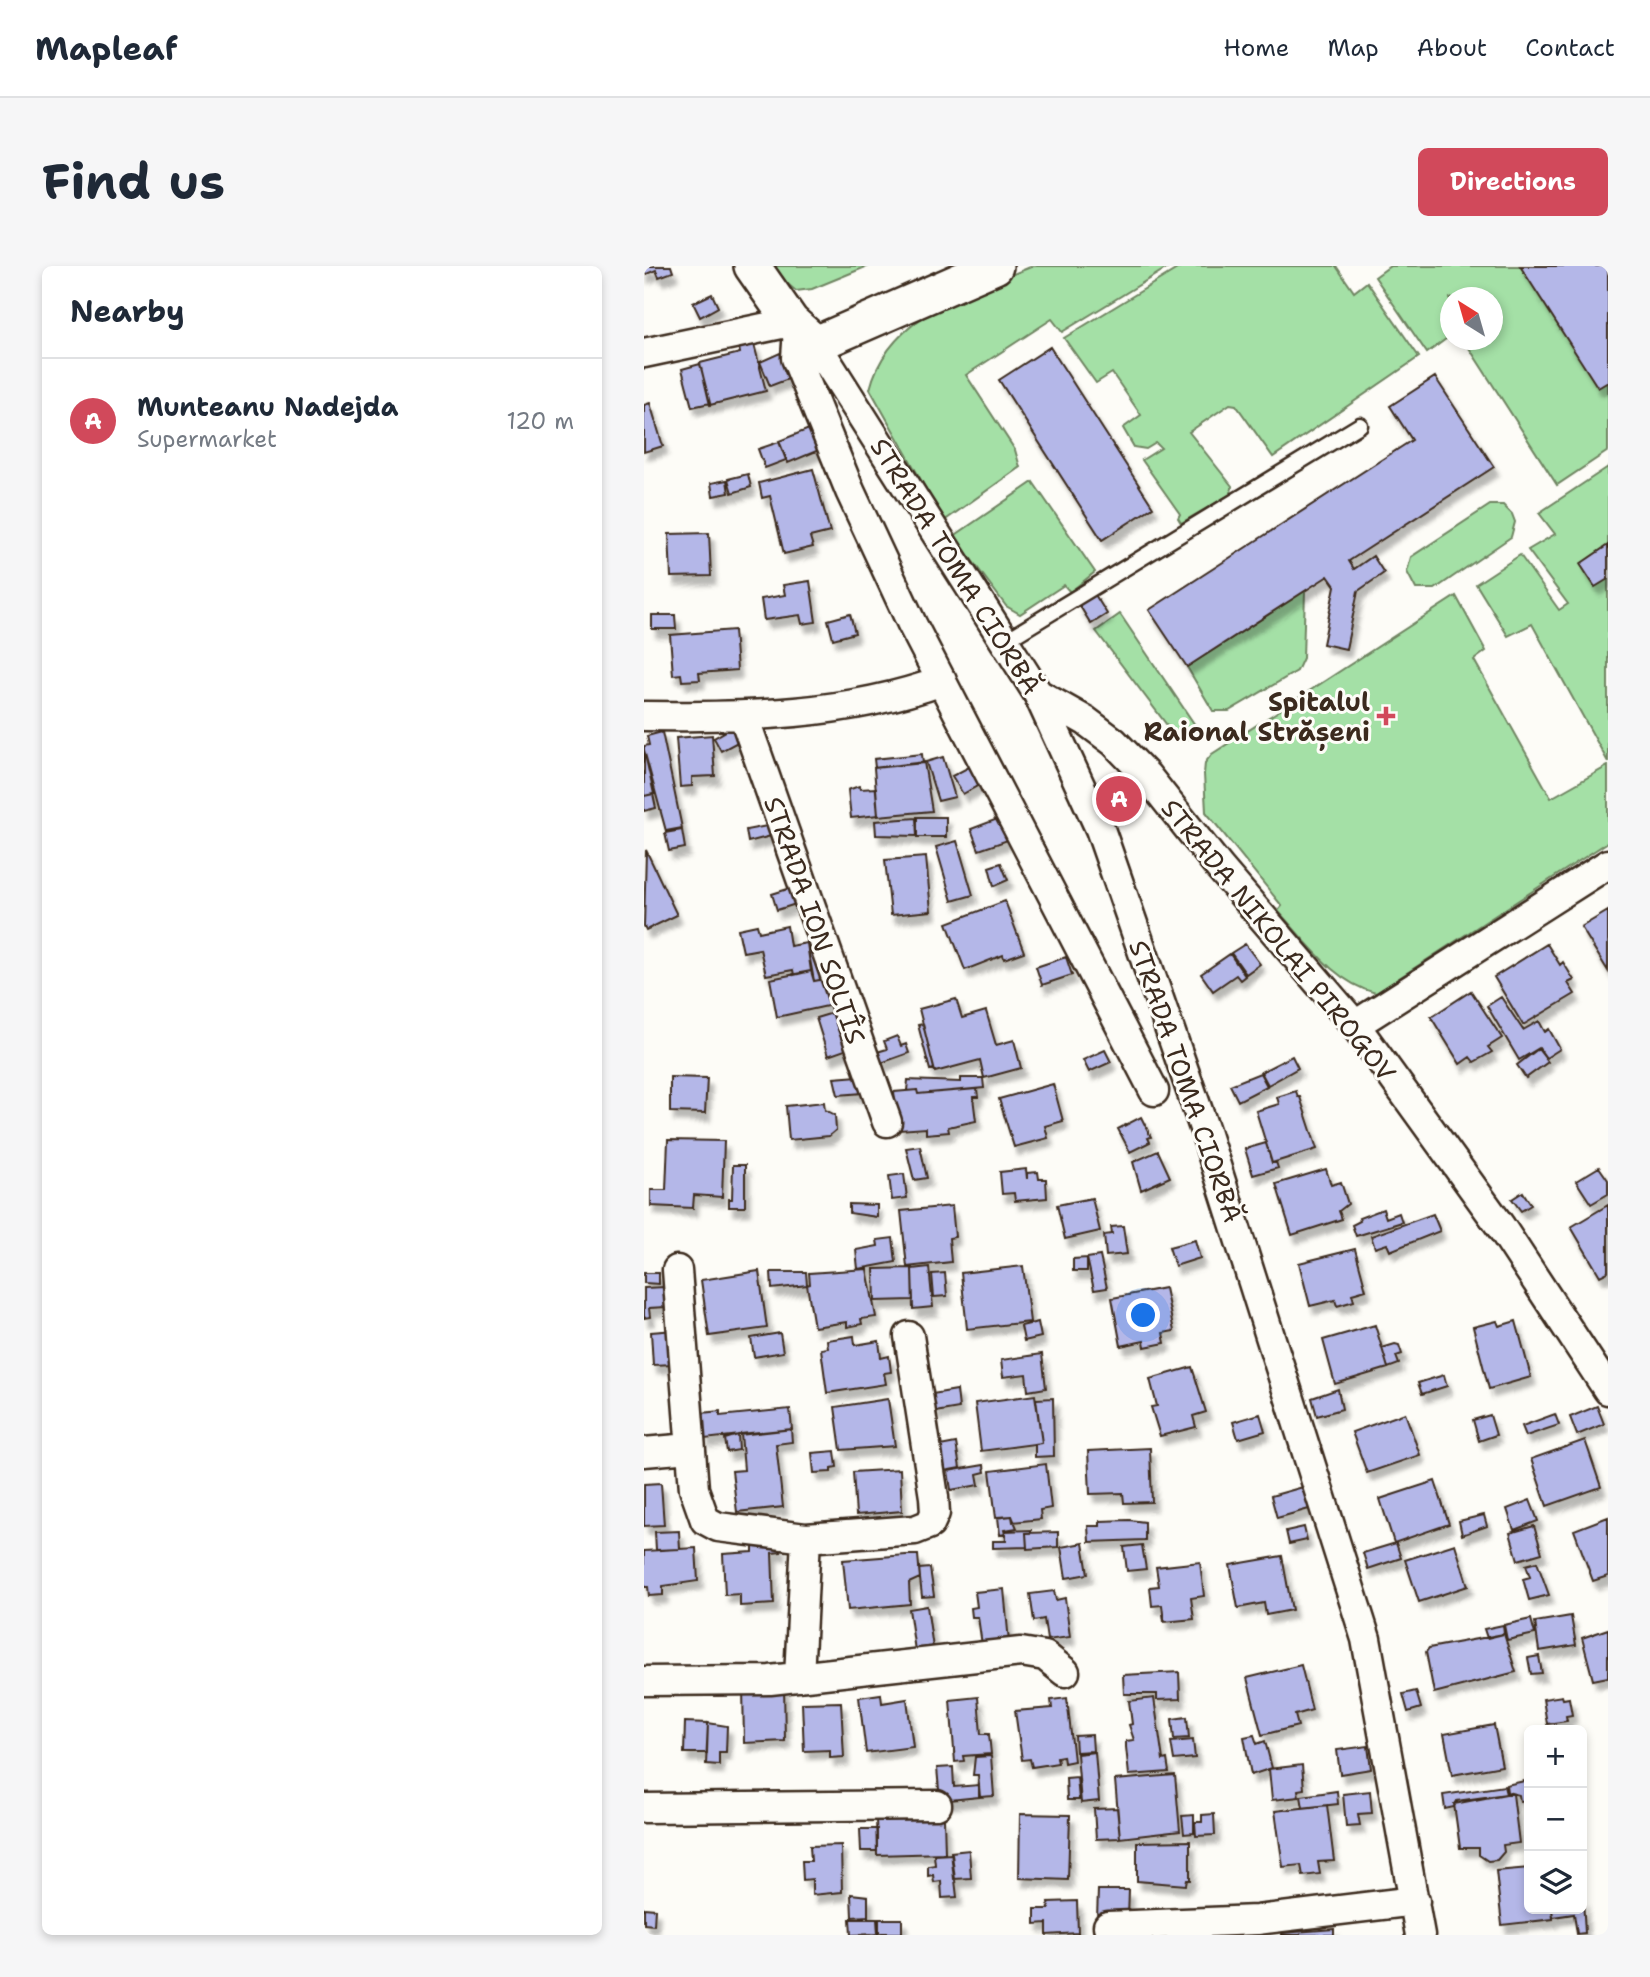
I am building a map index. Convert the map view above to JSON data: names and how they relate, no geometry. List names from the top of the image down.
{
  "streets": {
    "street": ["STRADA TOMA CIORBĂ", "STRADA ION SOLTÎS", "STRADA NIKOLAI PIROGOV"]
  },
  "crossings": [
    ["STRADA TOMA CIORBĂ", "STRADA NIKOLAI PIROGOV"]
  ],
  "places": {
    "health": ["Spitalul Raional Strășeni"]
  },
  "north": "top left",
  "page": {
    "header": "Mapleaf",
    "nav": [
      "Home",
      "Map",
      "About",
      "Contact"
    ],
    "buttons": "Directions",
    "title": "Find us",
    "heading": "Nearby",
    "list": [
      {
        "mark": "A",
        "name": "Munteanu Nadejda",
        "note": "Supermarket",
        "value": "120 m"
      }
    ],
    "pins": "A",
    "map_buttons": ["+", "−"]
  }
}
